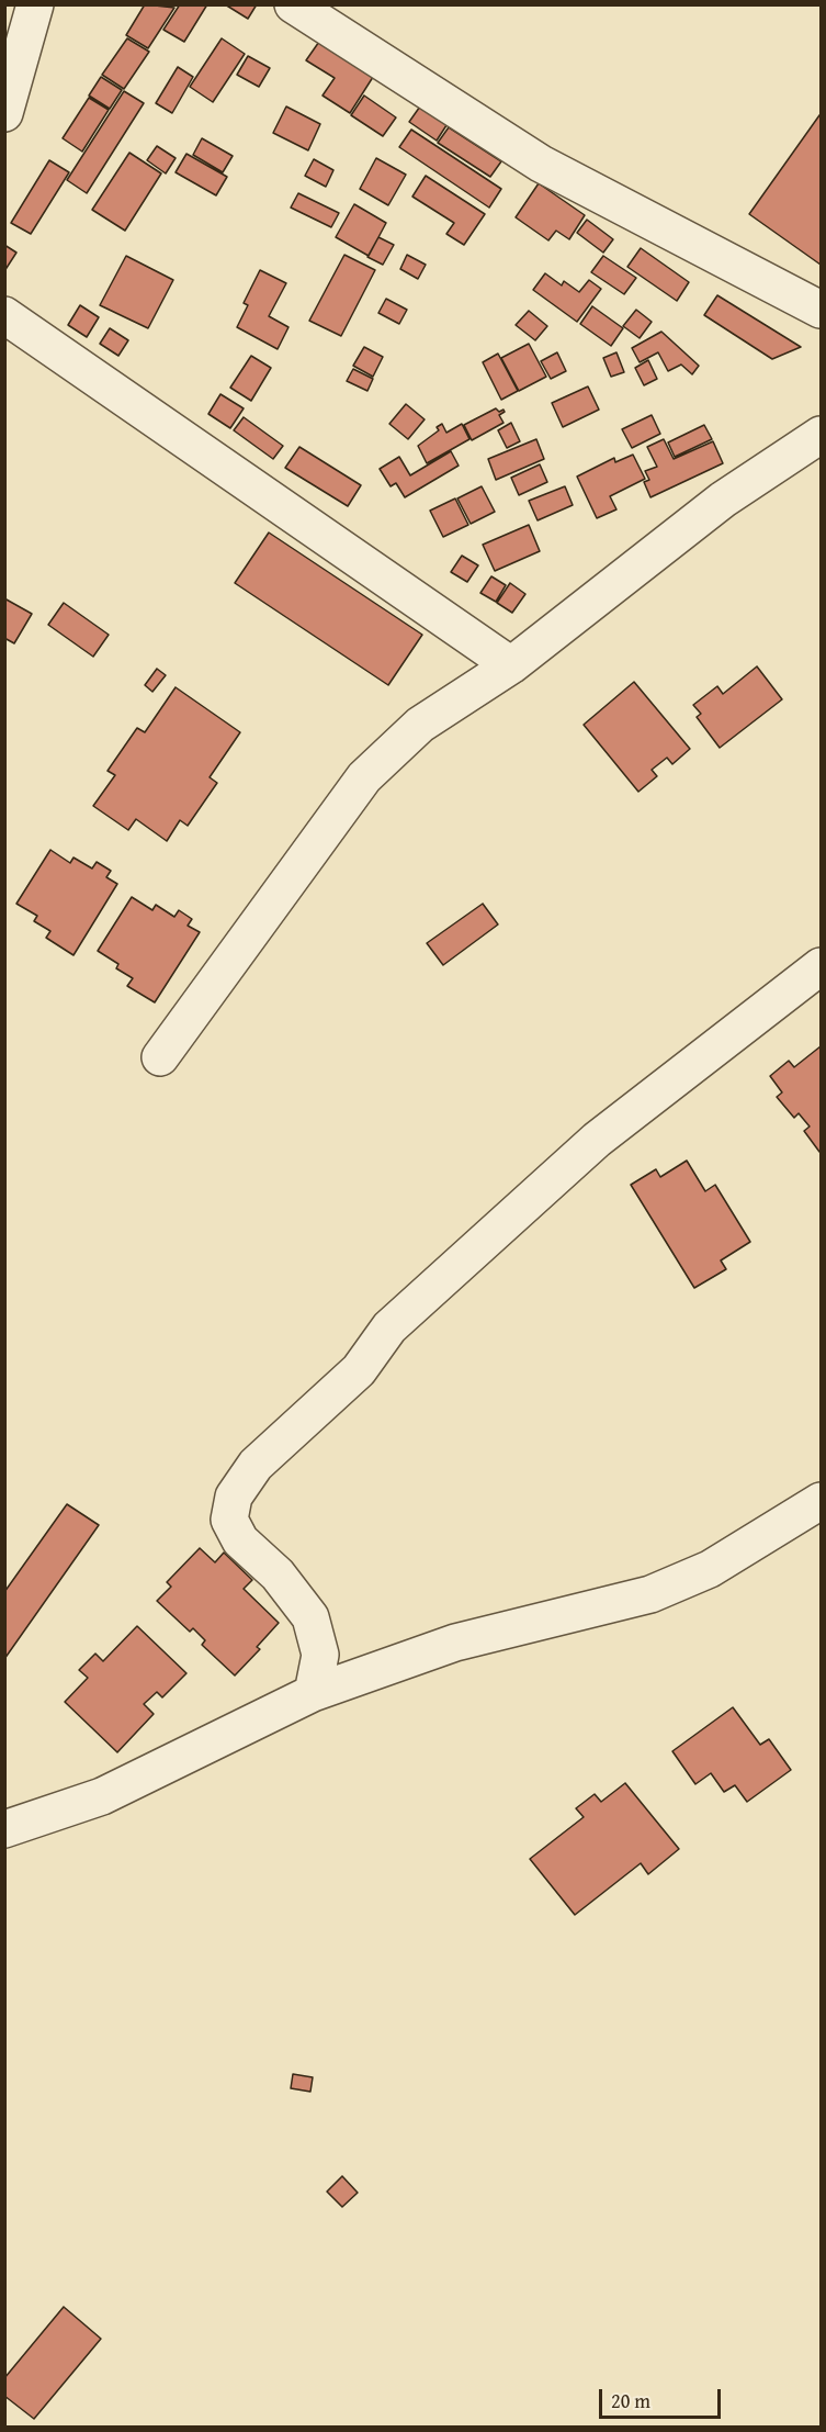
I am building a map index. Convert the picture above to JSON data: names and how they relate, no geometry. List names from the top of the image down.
{
  "scale_bar": "20 m"
}
